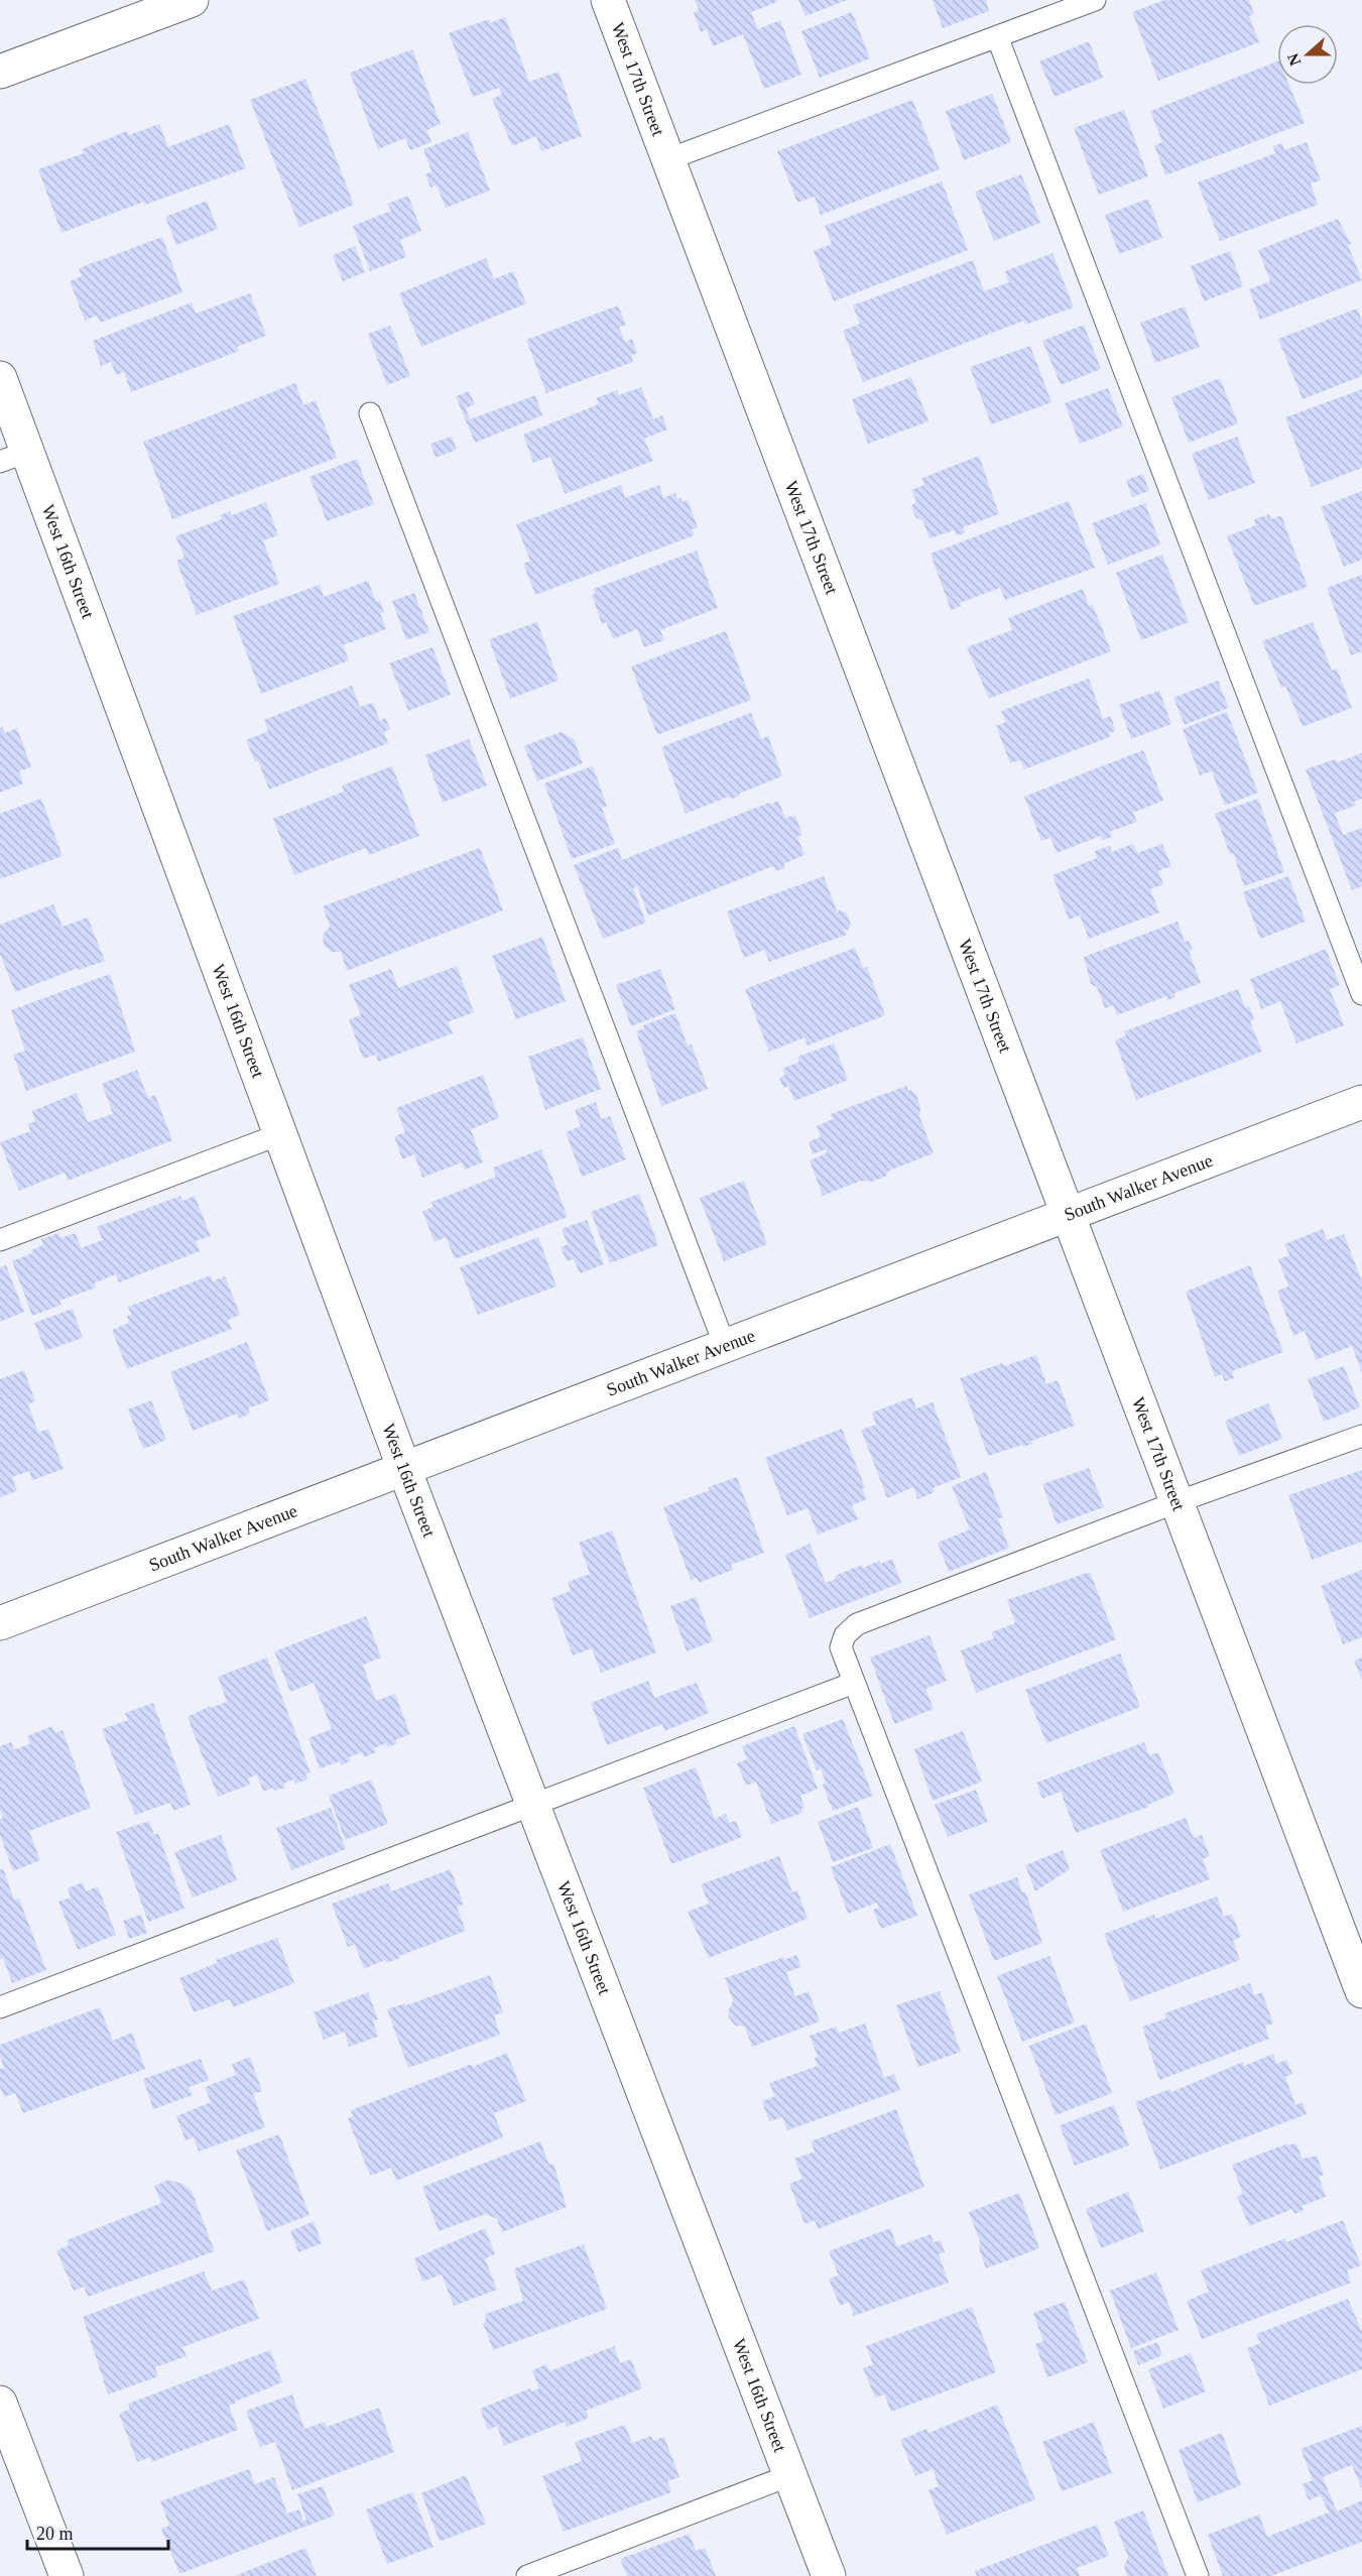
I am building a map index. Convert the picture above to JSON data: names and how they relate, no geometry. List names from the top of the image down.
{
  "streets": {
    "street": ["West 17th Street", "West 16th Street", "South Walker Avenue"]
  },
  "crossings": [
    ["West 17th Street", "South Walker Avenue"],
    ["West 16th Street", "South Walker Avenue"]
  ],
  "scale_bar": "20 m",
  "north": "left"
}
